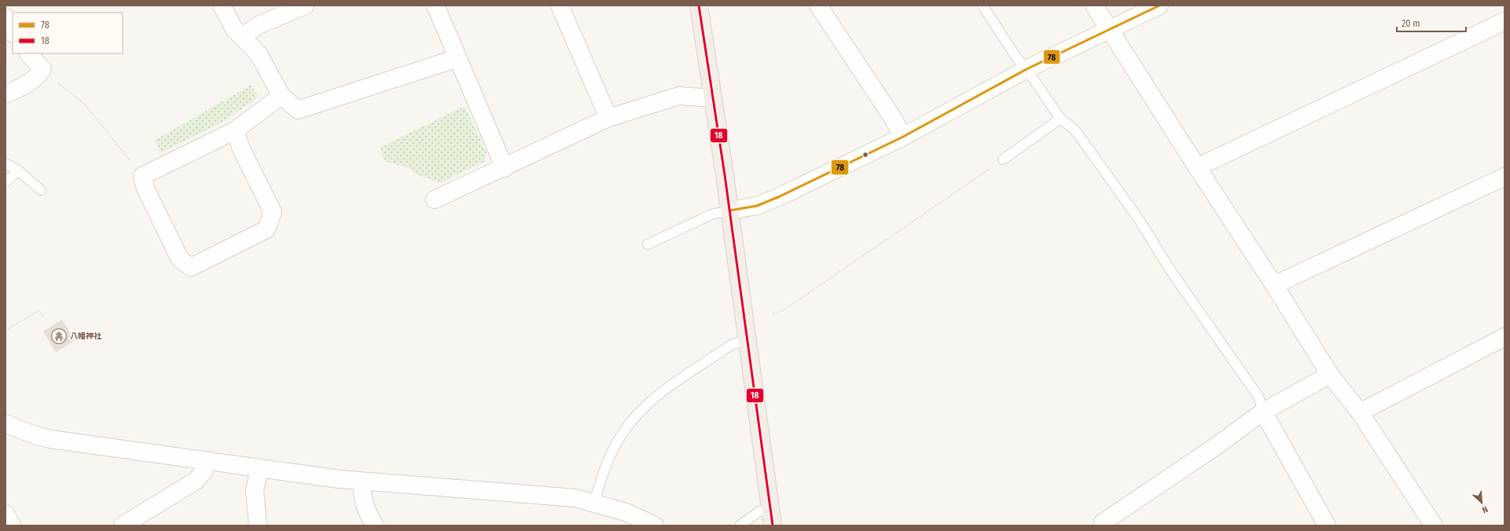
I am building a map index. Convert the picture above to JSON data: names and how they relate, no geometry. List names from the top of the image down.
{
  "places": {
    "temple": ["八幡神社"]
  },
  "lines": ["transit line 78", "transit line 18"],
  "legend": ["78", "18"],
  "scale_bar": "20 m",
  "north": "bottom right"
}
